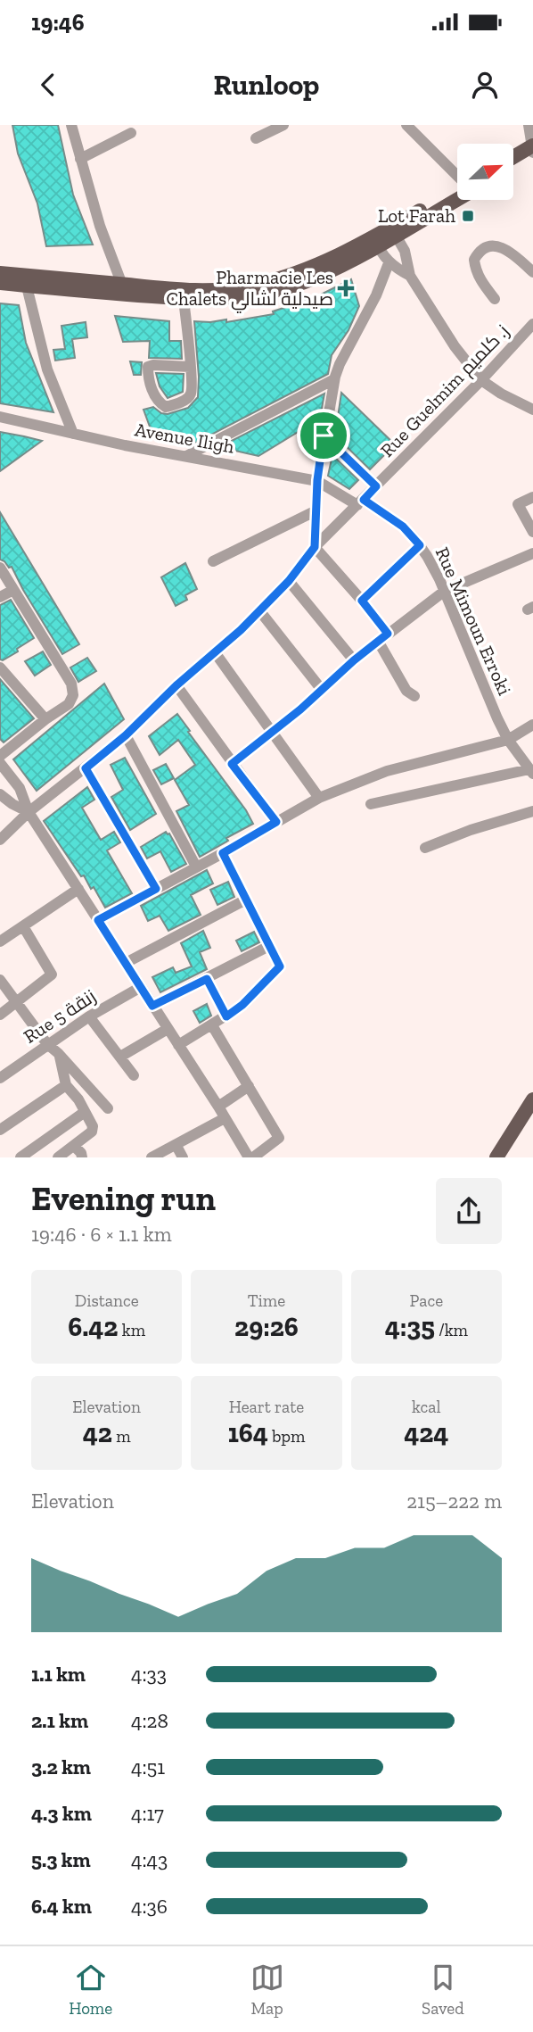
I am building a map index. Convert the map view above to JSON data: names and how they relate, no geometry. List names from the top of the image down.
{
  "streets": {
    "street": [
      "Rue Guelmim ز. كلميم",
      "Avenue Iligh",
      "Rue Mimoun Erroki",
      "Rue 5 زنقة"
    ]
  },
  "crossings": [
    ["Rue Guelmim ز. كلميم", "Avenue Iligh"],
    ["Rue Guelmim ز. كلميم", "Rue Mimoun Erroki"],
    ["Avenue Iligh", "Rue Mimoun Erroki"]
  ],
  "places": {
    "transit": ["Lot Farah"],
    "health": ["Pharmacie Les Chalets صيدلية لشالي"]
  },
  "north": "top right",
  "page": {
    "status": "19:46",
    "header": "Runloop",
    "heading": ["Evening run", "19:46 · 6 × 1.1 km"],
    "stats": [
      ["Distance", "6.42 km"],
      ["Time", "29:26"],
      ["Pace", "4:35 /km"],
      ["Elevation", "42 m"],
      ["Heart rate", "164 bpm"],
      ["kcal", "424"]
    ],
    "chart": ["Elevation", "215–222 m"],
    "list": [
      {
        "name": "1.1 km",
        "note": "4:33"
      },
      {
        "name": "2.1 km",
        "note": "4:28"
      },
      {
        "name": "3.2 km",
        "note": "4:51"
      },
      {
        "name": "4.3 km",
        "note": "4:17"
      },
      {
        "name": "5.3 km",
        "note": "4:43"
      },
      {
        "name": "6.4 km",
        "note": "4:36"
      }
    ],
    "tabs": ["Home", "Map", "Saved"]
  }
}
